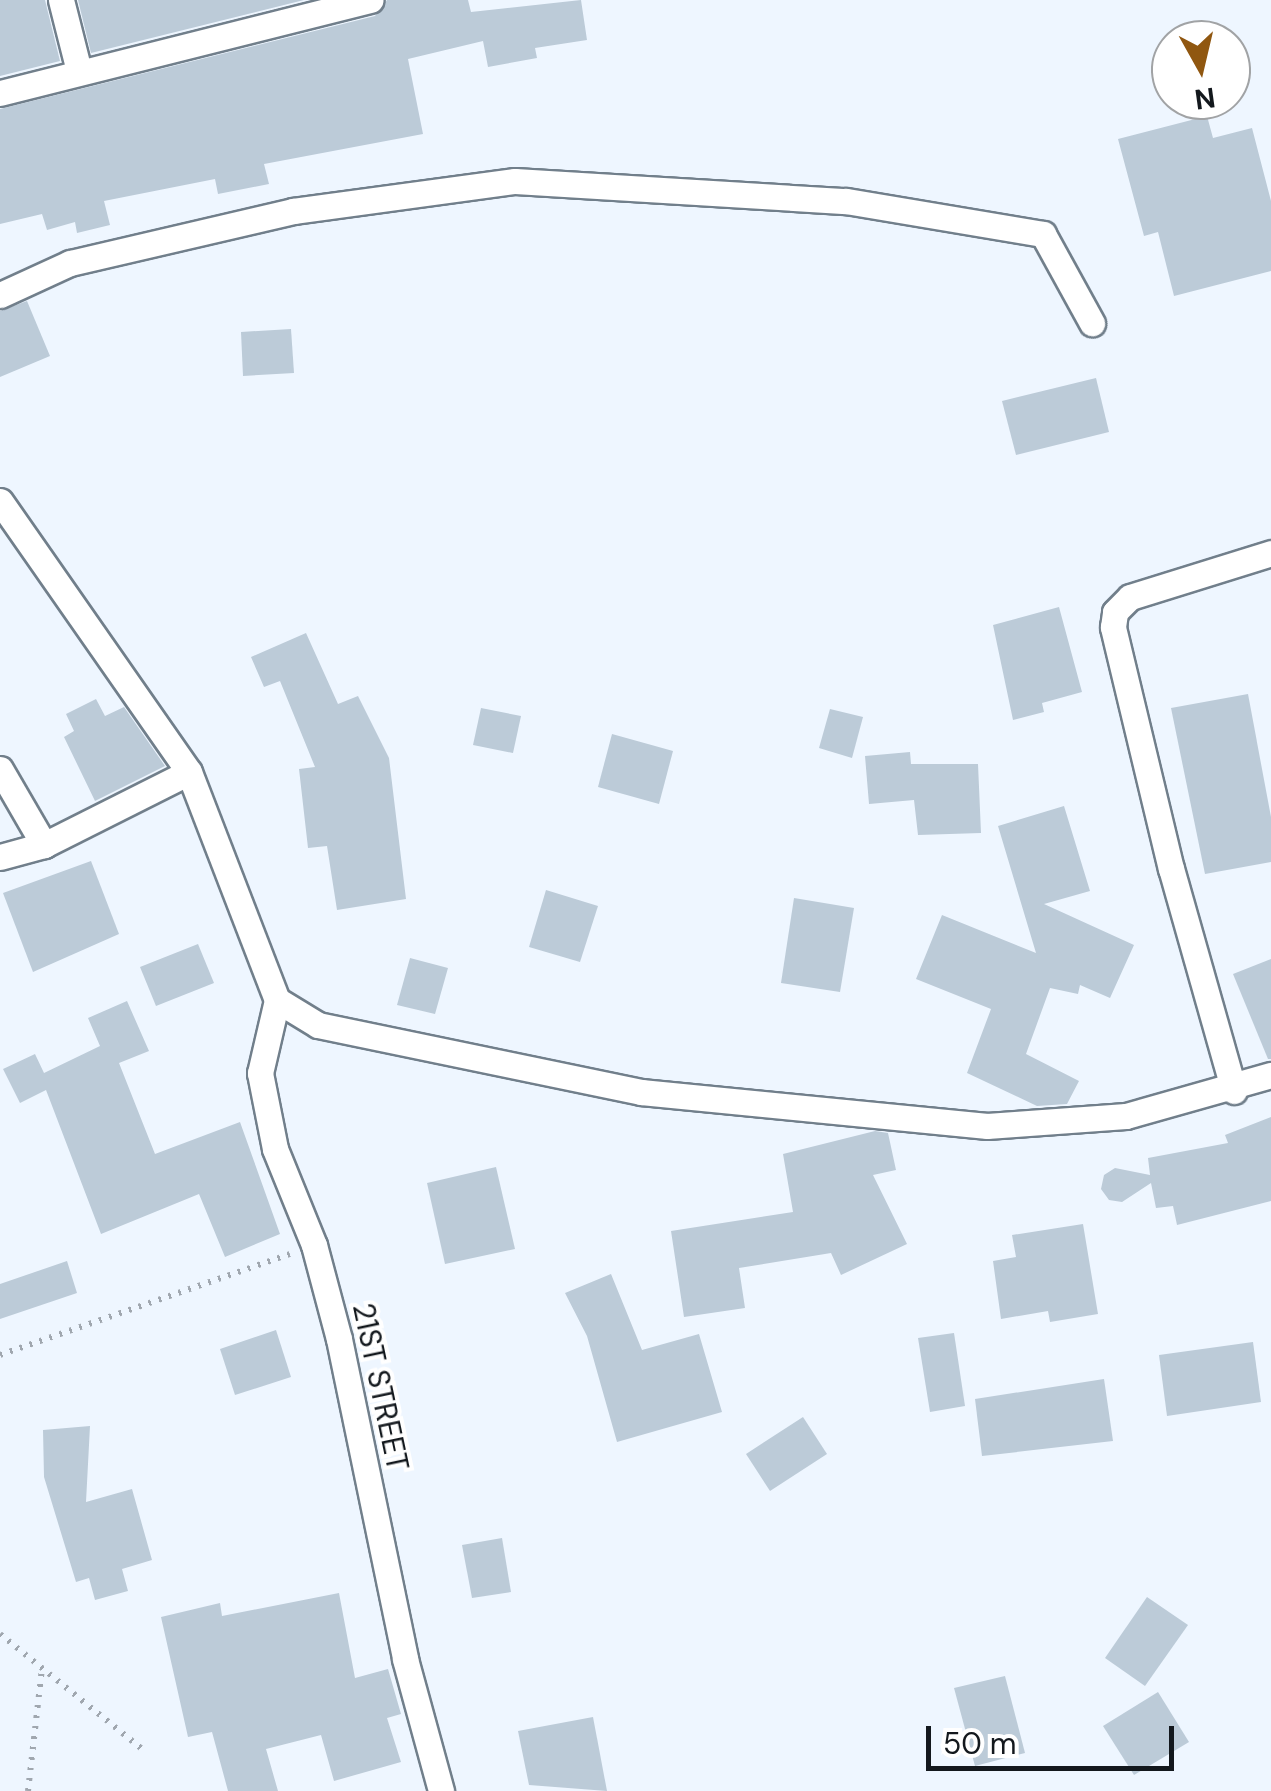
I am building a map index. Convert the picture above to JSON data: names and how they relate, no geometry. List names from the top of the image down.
{
  "streets": {
    "street": ["21ST STREET"]
  },
  "scale_bar": "50 m",
  "north": "bottom"
}
